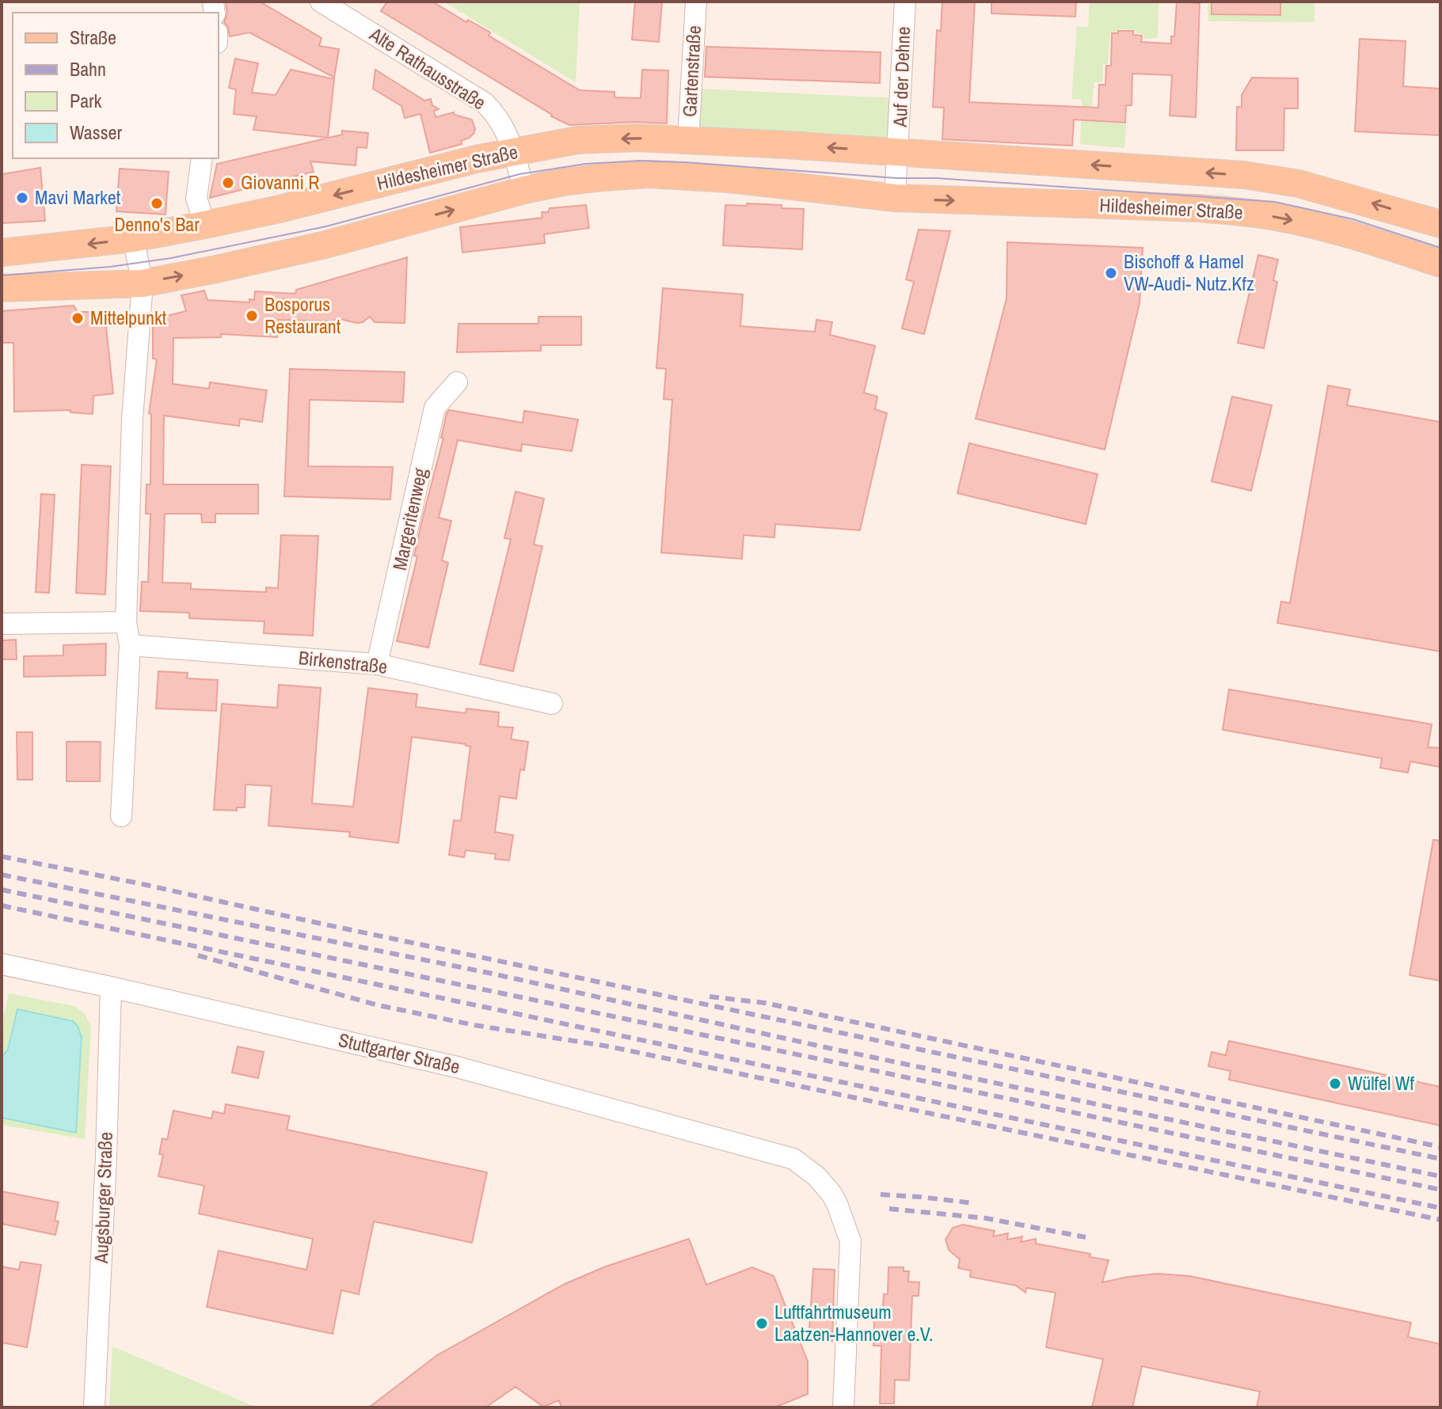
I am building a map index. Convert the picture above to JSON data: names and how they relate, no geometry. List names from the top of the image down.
{
  "streets": {
    "main road": ["Hildesheimer Straße"],
    "street": [
      "Alte Rathausstraße",
      "Gartenstraße",
      "Auf der Dehne",
      "Margeritenweg",
      "Birkenstraße",
      "Stuttgarter Straße",
      "Augsburger Straße"
    ]
  },
  "crossings": [
    ["Alte Rathausstraße", "Hildesheimer Straße"],
    ["Gartenstraße", "Hildesheimer Straße"],
    ["Auf der Dehne", "Hildesheimer Straße"],
    ["Margeritenweg", "Birkenstraße"],
    ["Stuttgarter Straße", "Augsburger Straße"]
  ],
  "places": [
    "Giovanni R",
    "Mavi Market",
    "Denno's Bar",
    "Bischoff & Hamel VW-Audi- Nutz.Kfz",
    "Bosporus Restaurant",
    "Mittelpunkt",
    "Wülfel Wf",
    "Luftfahrtmuseum Laatzen-Hannover e.V."
  ],
  "legend": [
    "Straße",
    "Bahn",
    "Park",
    "Wasser"
  ]
}
